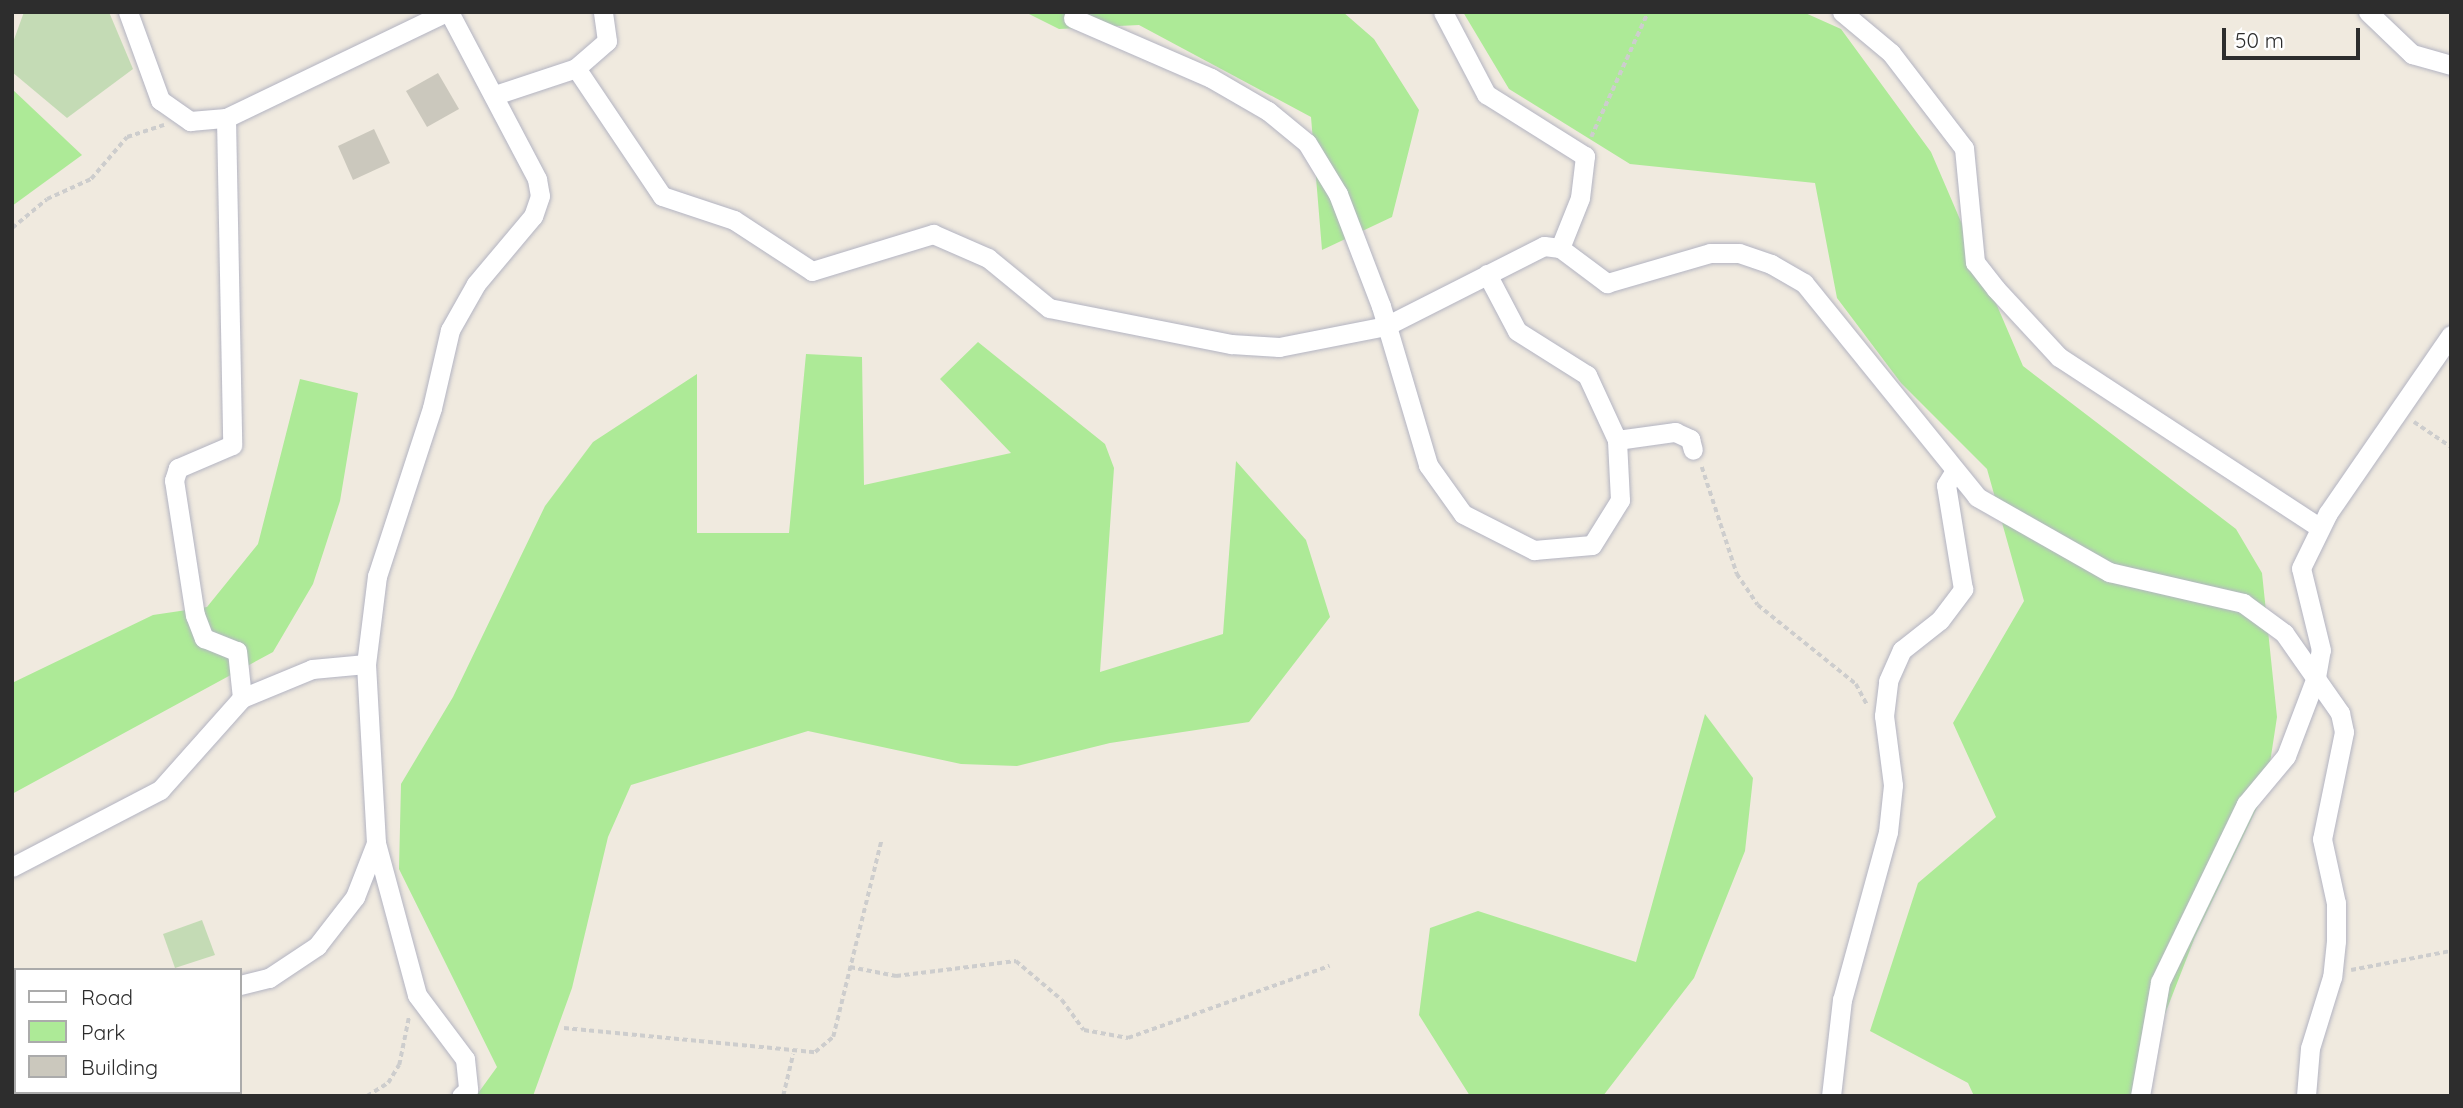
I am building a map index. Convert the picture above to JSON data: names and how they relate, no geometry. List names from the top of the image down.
{
  "legend": ["Road", "Park", "Building"],
  "scale_bar": "50 m"
}
